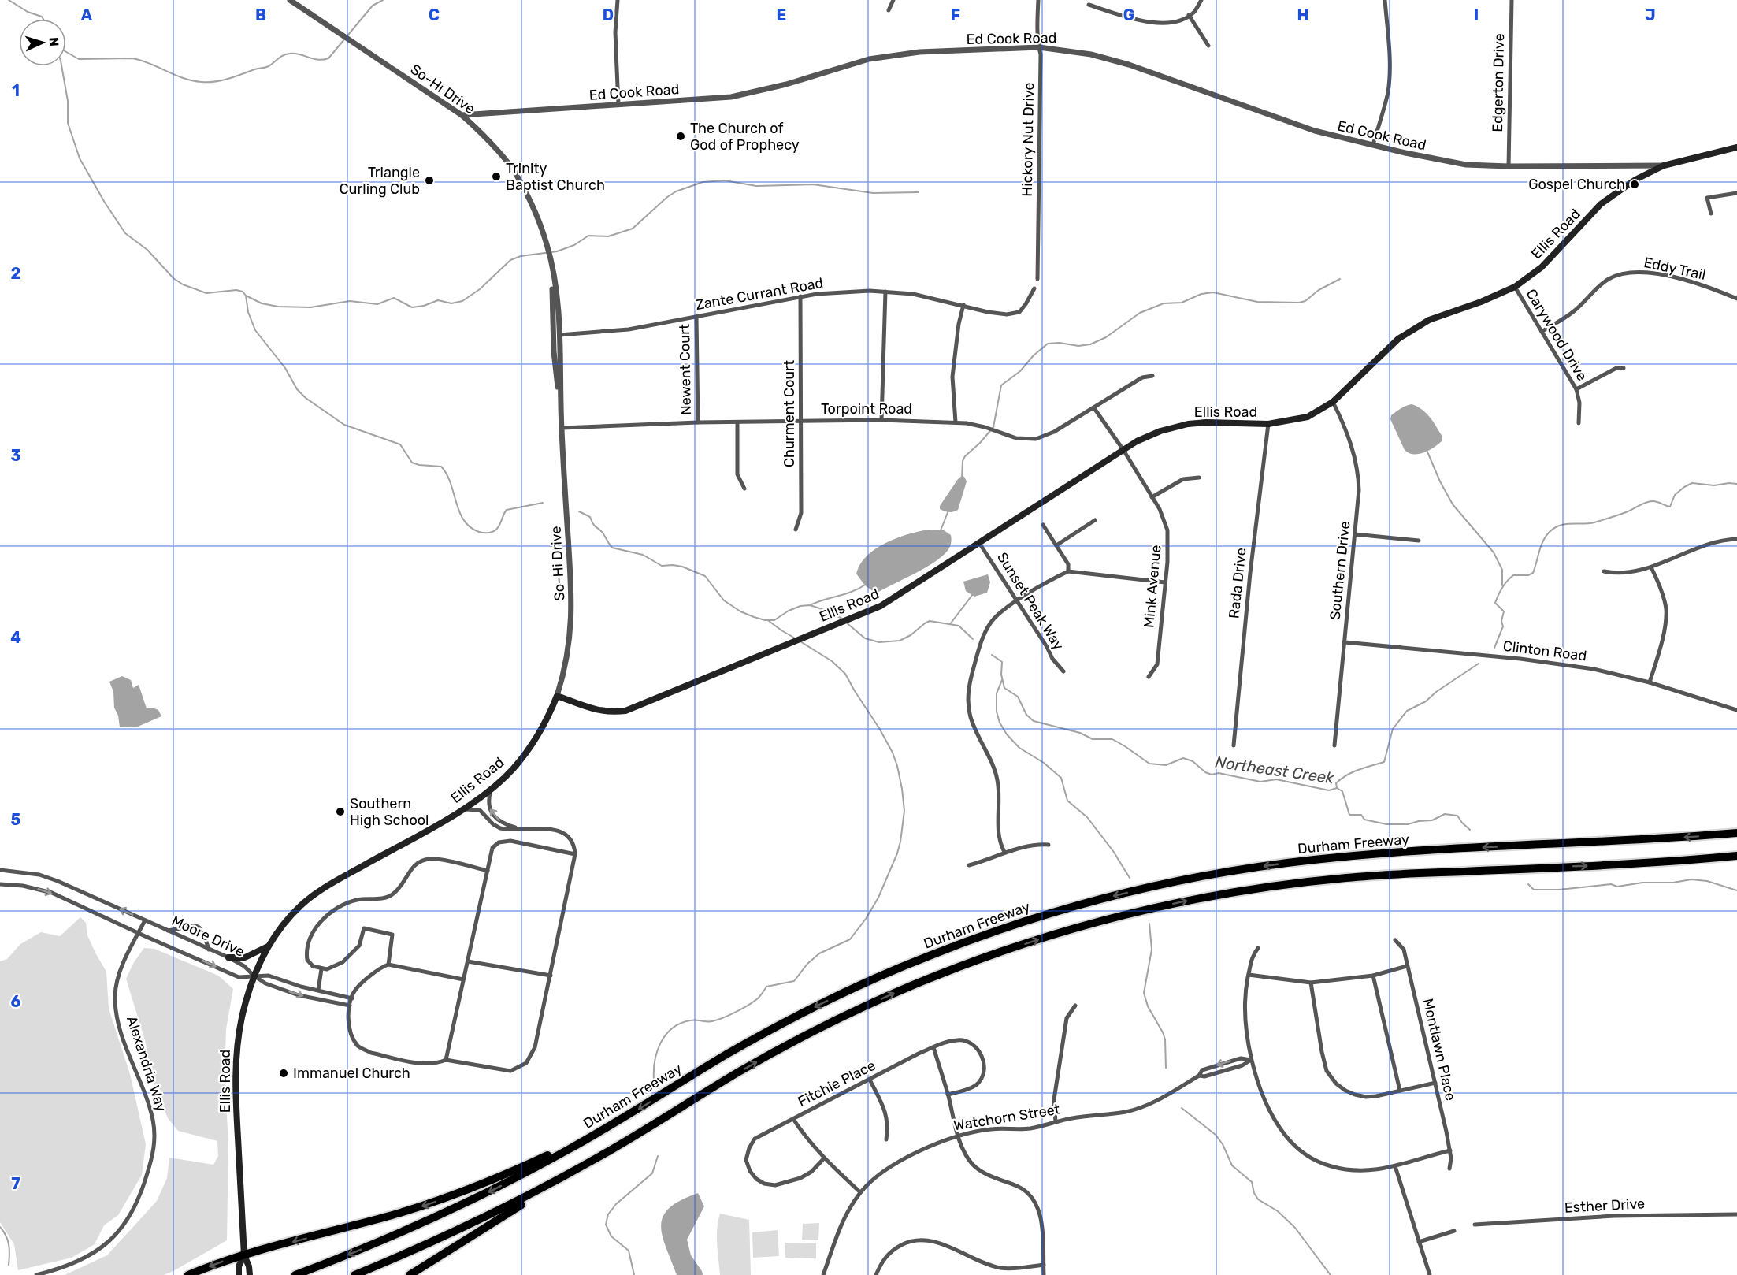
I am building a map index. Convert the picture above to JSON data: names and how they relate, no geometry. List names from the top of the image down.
{
  "streets": {
    "highway": ["Durham Freeway"],
    "main road": ["Ellis Road"],
    "street": [
      "Ed Cook Road",
      "Edgerton Drive",
      "So-Hi Drive",
      "Hickory Nut Drive",
      "Eddy Trail",
      "Zante Currant Road",
      "Carywood Drive",
      "Newent Court",
      "Torpoint Road",
      "Churment Court",
      "Southern Drive",
      "Rada Drive",
      "Mink Avenue",
      "Sunset Peak Way",
      "Clinton Road",
      "Moore Drive",
      "Montlawn Place",
      "Alexandria Way",
      "Fitchie Place",
      "Watchorn Street",
      "Esther Drive"
    ]
  },
  "crossings": [
    ["Ed Cook Road", "Edgerton Drive"],
    ["Ed Cook Road", "So-Hi Drive"],
    ["Ed Cook Road", "Hickory Nut Drive"],
    ["Ed Cook Road", "Ellis Road"],
    ["So-Hi Drive", "Ellis Road"],
    ["So-Hi Drive", "Zante Currant Road"],
    ["So-Hi Drive", "Torpoint Road"],
    ["Ellis Road", "Carywood Drive"],
    ["Ellis Road", "Southern Drive"],
    ["Ellis Road", "Rada Drive"],
    ["Ellis Road", "Mink Avenue"],
    ["Ellis Road", "Sunset Peak Way"],
    ["Ellis Road", "Moore Drive"],
    ["Eddy Trail", "Carywood Drive"],
    ["Zante Currant Road", "Newent Court"],
    ["Zante Currant Road", "Churment Court"],
    ["Newent Court", "Torpoint Road"],
    ["Torpoint Road", "Churment Court"],
    ["Torpoint Road", "Mink Avenue"],
    ["Southern Drive", "Clinton Road"],
    ["Moore Drive", "Alexandria Way"]
  ],
  "water": ["Northeast Creek"],
  "places": [
    "The Church of God of Prophecy",
    "Trinity Baptist Church",
    "Triangle Curling Club",
    "Gospel Church",
    "Southern High School",
    "Immanuel Church"
  ],
  "north": "right",
  "grid": {
    "columns": [
      "A",
      "B",
      "C",
      "D",
      "E",
      "F",
      "G",
      "H",
      "I",
      "J"
    ],
    "rows": [
      "1",
      "2",
      "3",
      "4",
      "5",
      "6",
      "7"
    ]
  }
}
